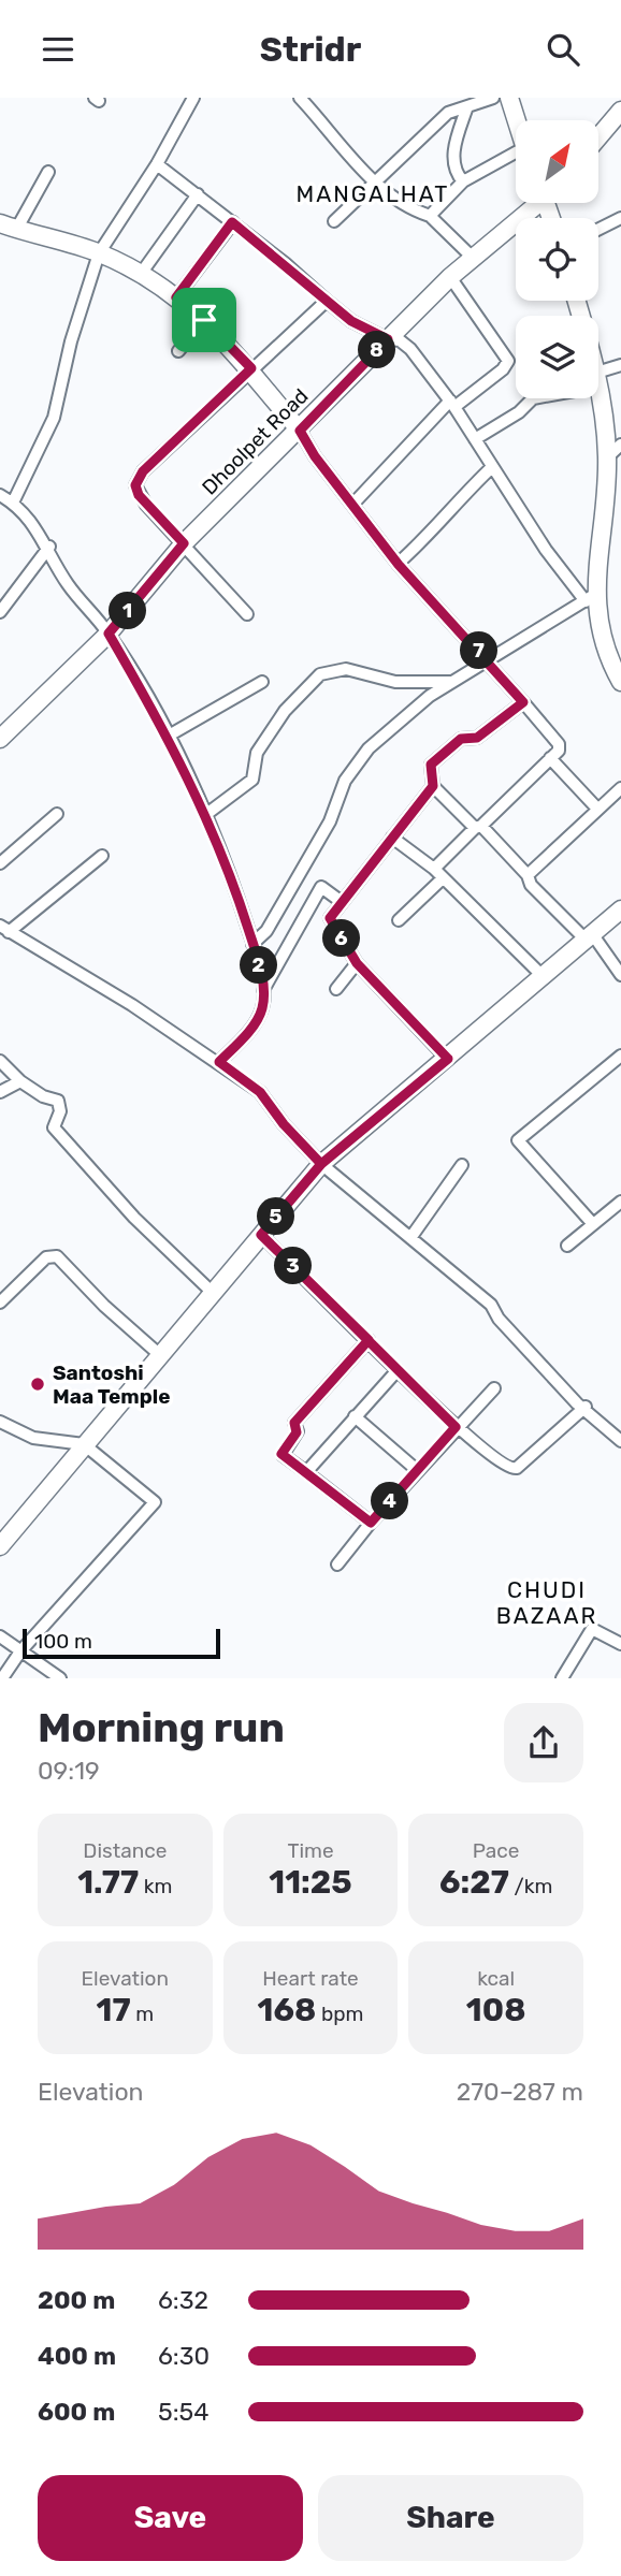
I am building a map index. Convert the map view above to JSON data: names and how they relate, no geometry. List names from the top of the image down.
{
  "streets": {
    "street": ["Dhoolpet Road"]
  },
  "districts": ["MANGALHAT", "CHUDI BAZAAR"],
  "places": ["Santoshi Maa Temple"],
  "scale_bar": "100 m",
  "north": "top right",
  "page": {
    "header": "Stridr",
    "pins": [
      "8",
      "1",
      "7",
      "6",
      "2",
      "5",
      "3",
      "4"
    ],
    "scale": "100 m",
    "heading": ["Morning run", "09:19"],
    "stats": [
      ["Distance", "1.77 km"],
      ["Time", "11:25"],
      ["Pace", "6:27 /km"],
      ["Elevation", "17 m"],
      ["Heart rate", "168 bpm"],
      ["kcal", "108"]
    ],
    "chart": ["Elevation", "270–287 m"],
    "list": [
      {
        "name": "200 m",
        "note": "6:32"
      },
      {
        "name": "400 m",
        "note": "6:30"
      },
      {
        "name": "600 m",
        "note": "5:54"
      }
    ],
    "buttons": ["Save", "Share"]
  }
}
